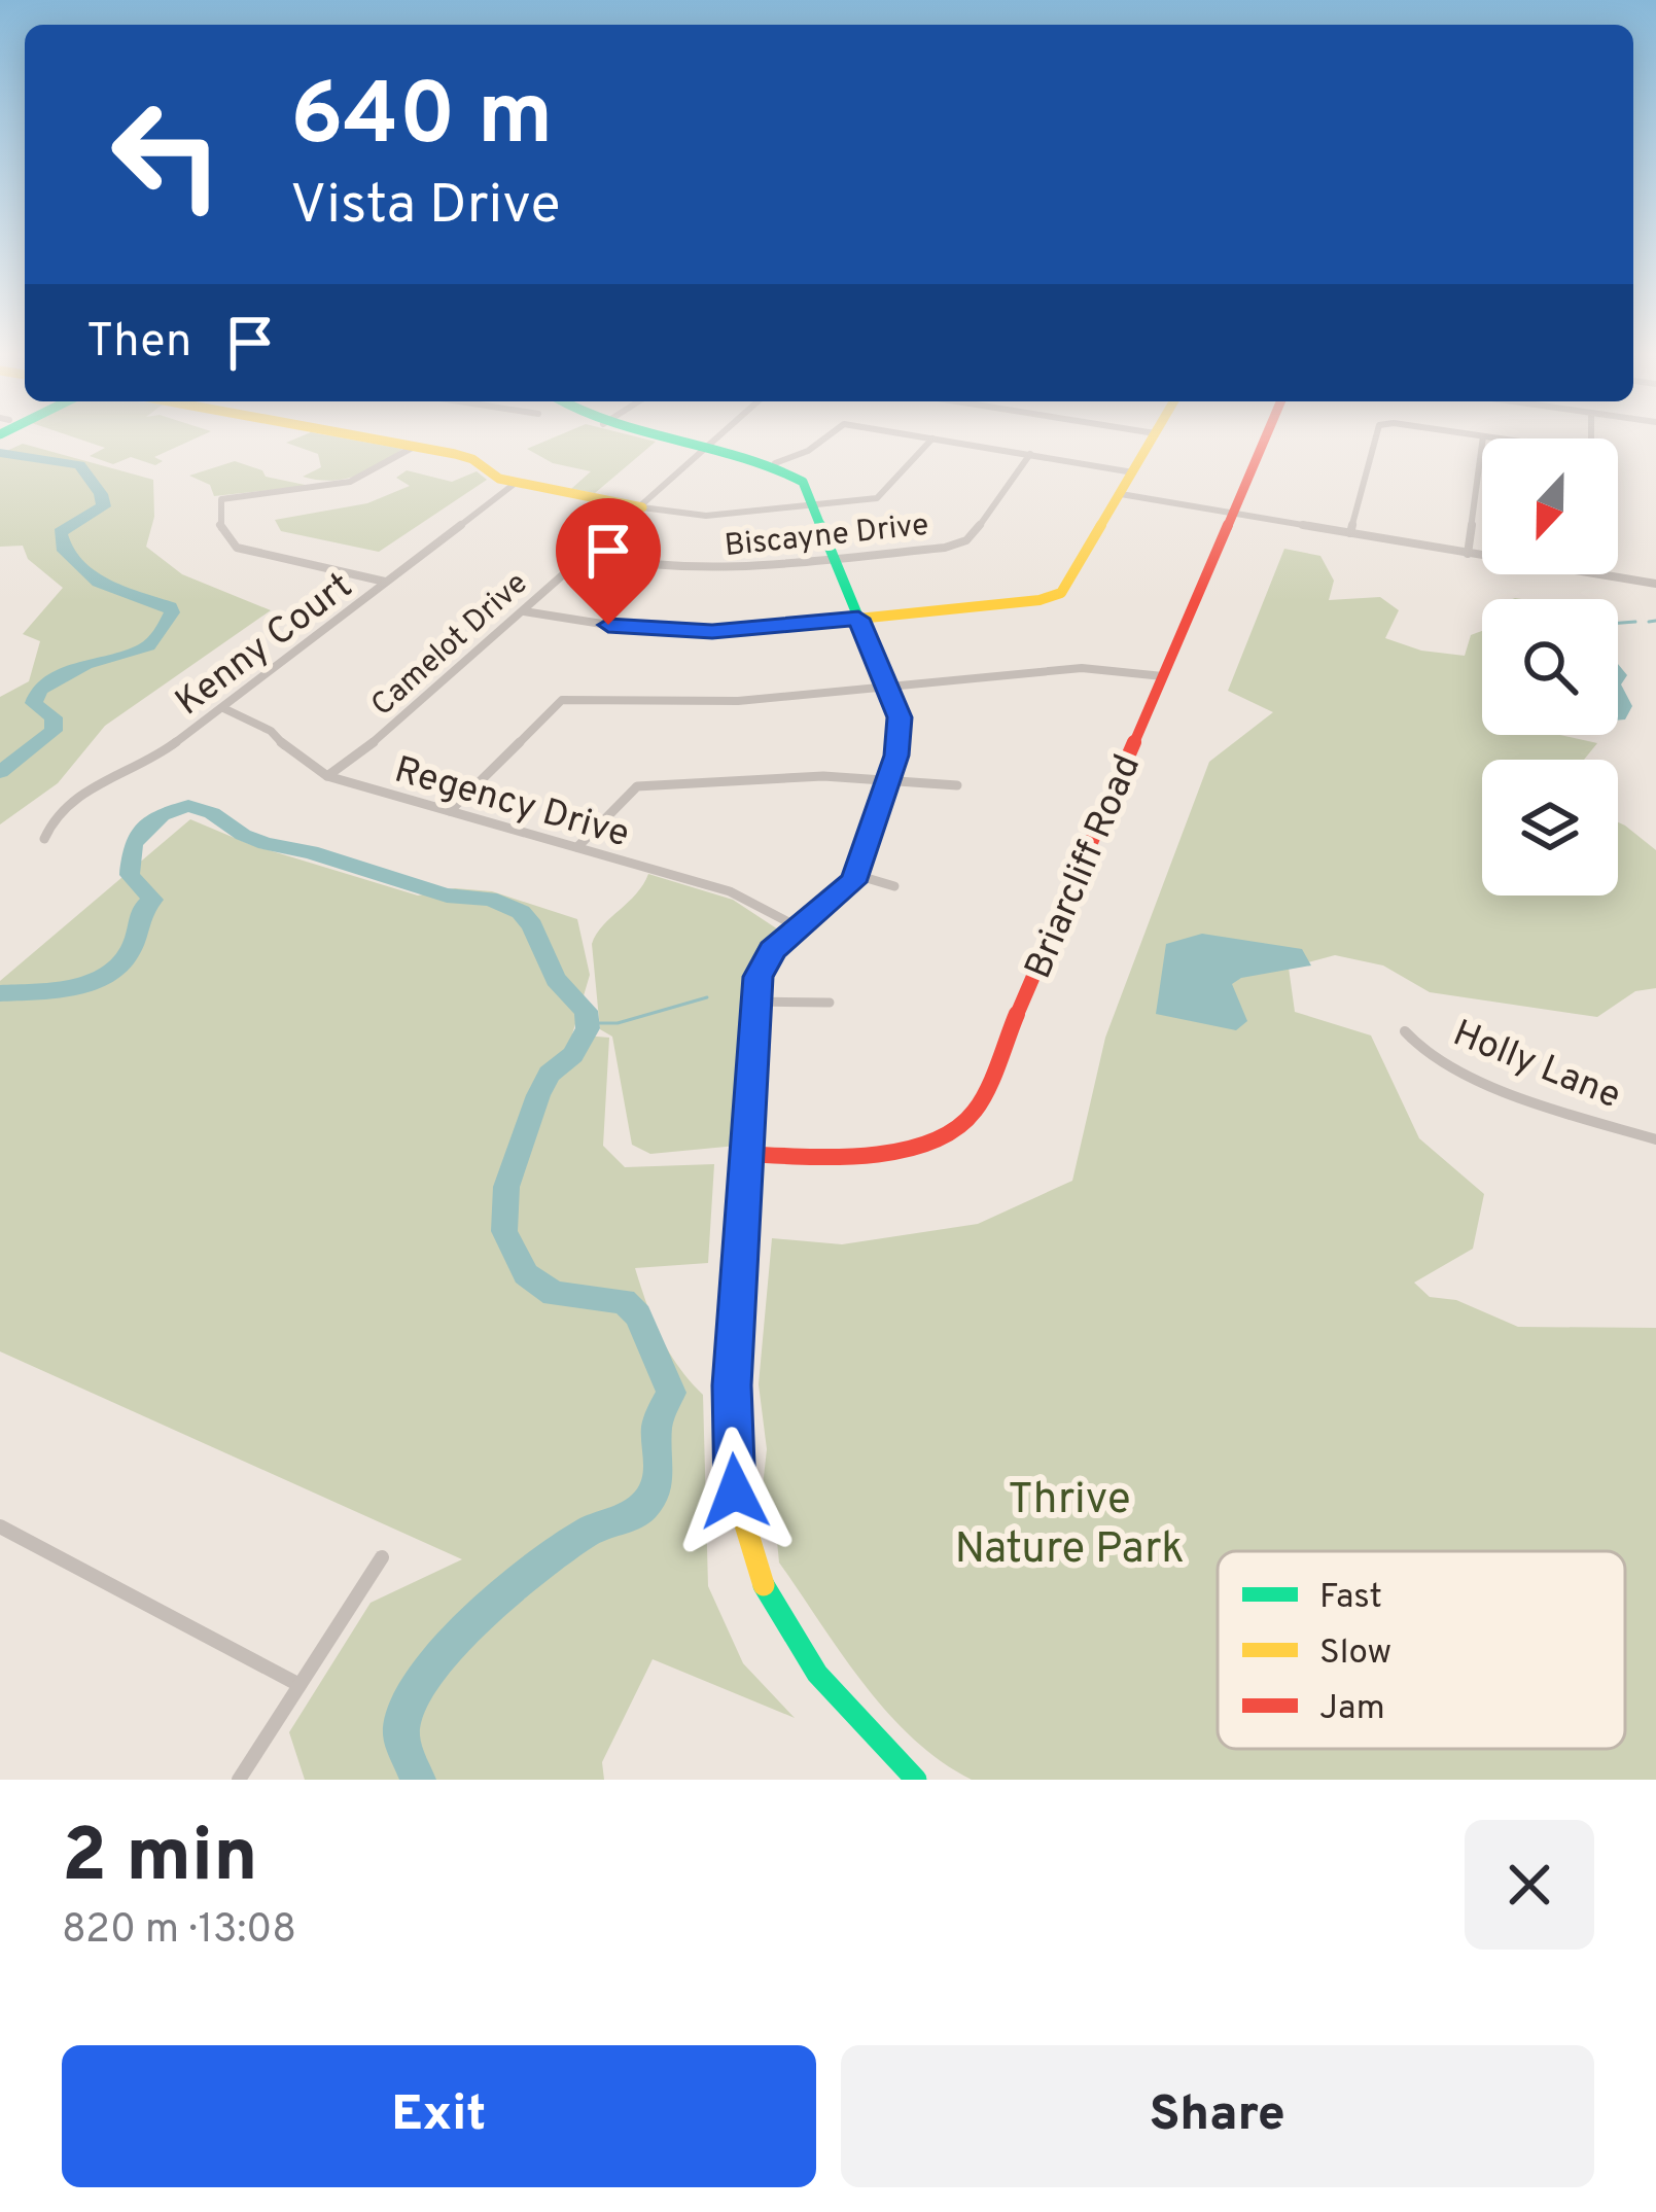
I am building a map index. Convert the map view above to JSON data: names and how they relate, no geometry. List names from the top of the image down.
{
  "streets": {
    "street": [
      "Biscayne Drive",
      "Kenny Court",
      "Camelot Drive",
      "Regency Drive",
      "Briarcliff Road",
      "Holly Lane"
    ]
  },
  "crossings": [
    ["Biscayne Drive", "Camelot Drive"],
    ["Kenny Court", "Regency Drive"],
    ["Camelot Drive", "Regency Drive"]
  ],
  "parks": ["Thrive Nature Park"],
  "legend": ["Fast", "Slow", "Jam"],
  "north": "bottom",
  "page": {
    "turn": ["640 m", "Vista Drive"],
    "then": "Then",
    "heading": ["2 min", "820 m · 13:08"],
    "buttons": ["Exit", "Share"]
  }
}
